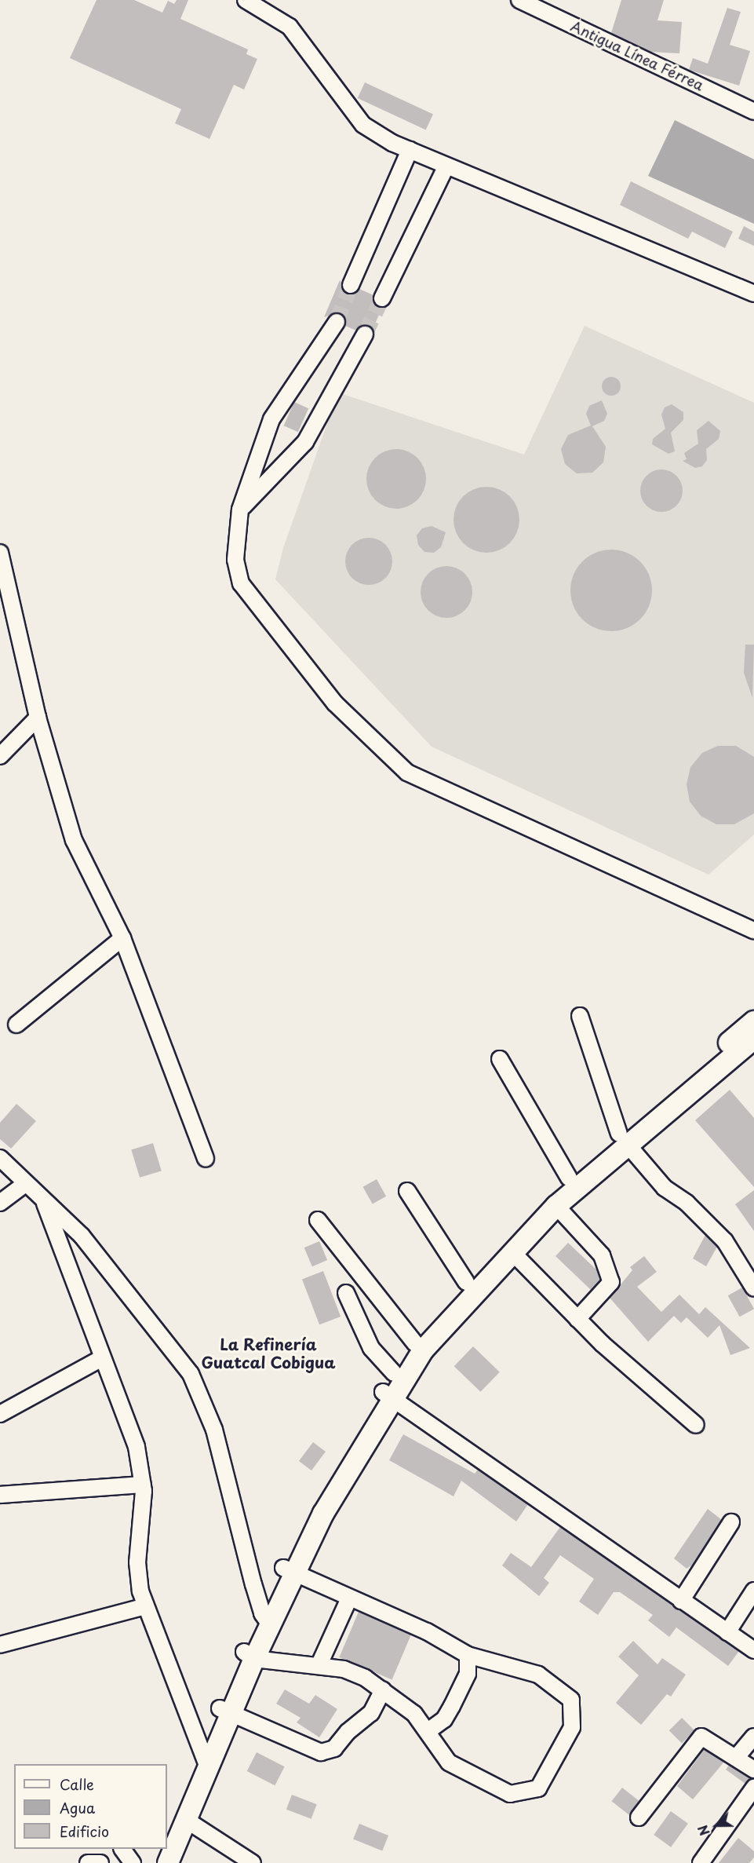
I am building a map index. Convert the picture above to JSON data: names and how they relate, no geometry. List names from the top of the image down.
{
  "streets": {
    "street": ["Antigua Línea Férrea"]
  },
  "districts": ["La Refinería Guatcal Cobigua"],
  "legend": ["Calle", "Agua", "Edificio"],
  "north": "left"
}
